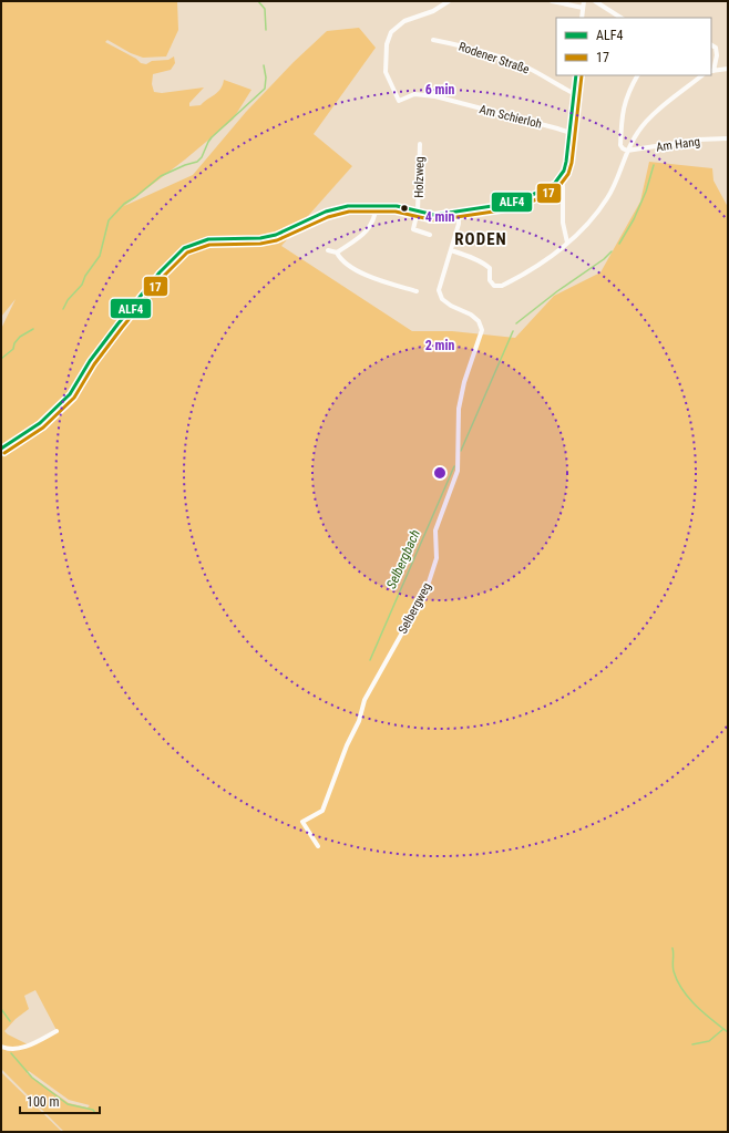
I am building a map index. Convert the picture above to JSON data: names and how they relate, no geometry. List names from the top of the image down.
{
  "streets": {
    "street": [
      "Rodener Straße",
      "Am Schierloh",
      "Am Hang",
      "Holzweg",
      "Selbergweg"
    ]
  },
  "districts": ["RODEN"],
  "water": ["Selbergbach"],
  "lines": ["transit line ALF4", "transit line 17"],
  "legend": ["ALF4", "17"],
  "scale_bar": "100 m",
  "rings": ["6 min", "4 min", "2 min"]
}
